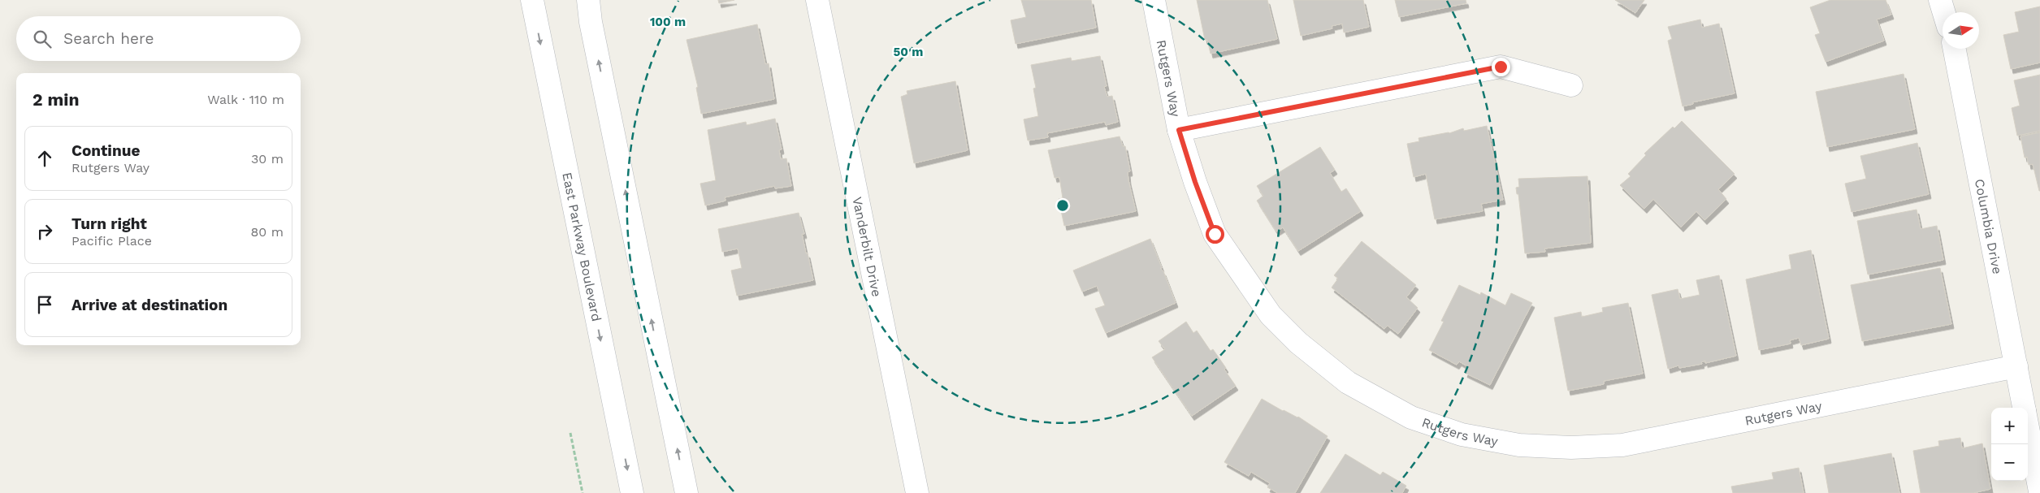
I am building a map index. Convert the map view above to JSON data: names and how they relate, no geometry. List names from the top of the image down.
{
  "streets": {
    "street": [
      "Rutgers Way",
      "Columbia Drive",
      "East Parkway Boulevard",
      "Vanderbilt Drive"
    ]
  },
  "crossings": [
    ["Rutgers Way", "Columbia Drive"]
  ],
  "north": "right",
  "page": {
    "search": "Search here",
    "heading": ["2 min", "Walk · 110 m"],
    "list": [
      ["Continue", "Rutgers Way", "30 m"],
      ["Turn right", "Pacific Place", "80 m"],
      "Arrive at destination"
    ],
    "map_buttons": ["+", "−"]
  },
  "rings": ["100 m", "50 m"]
}
